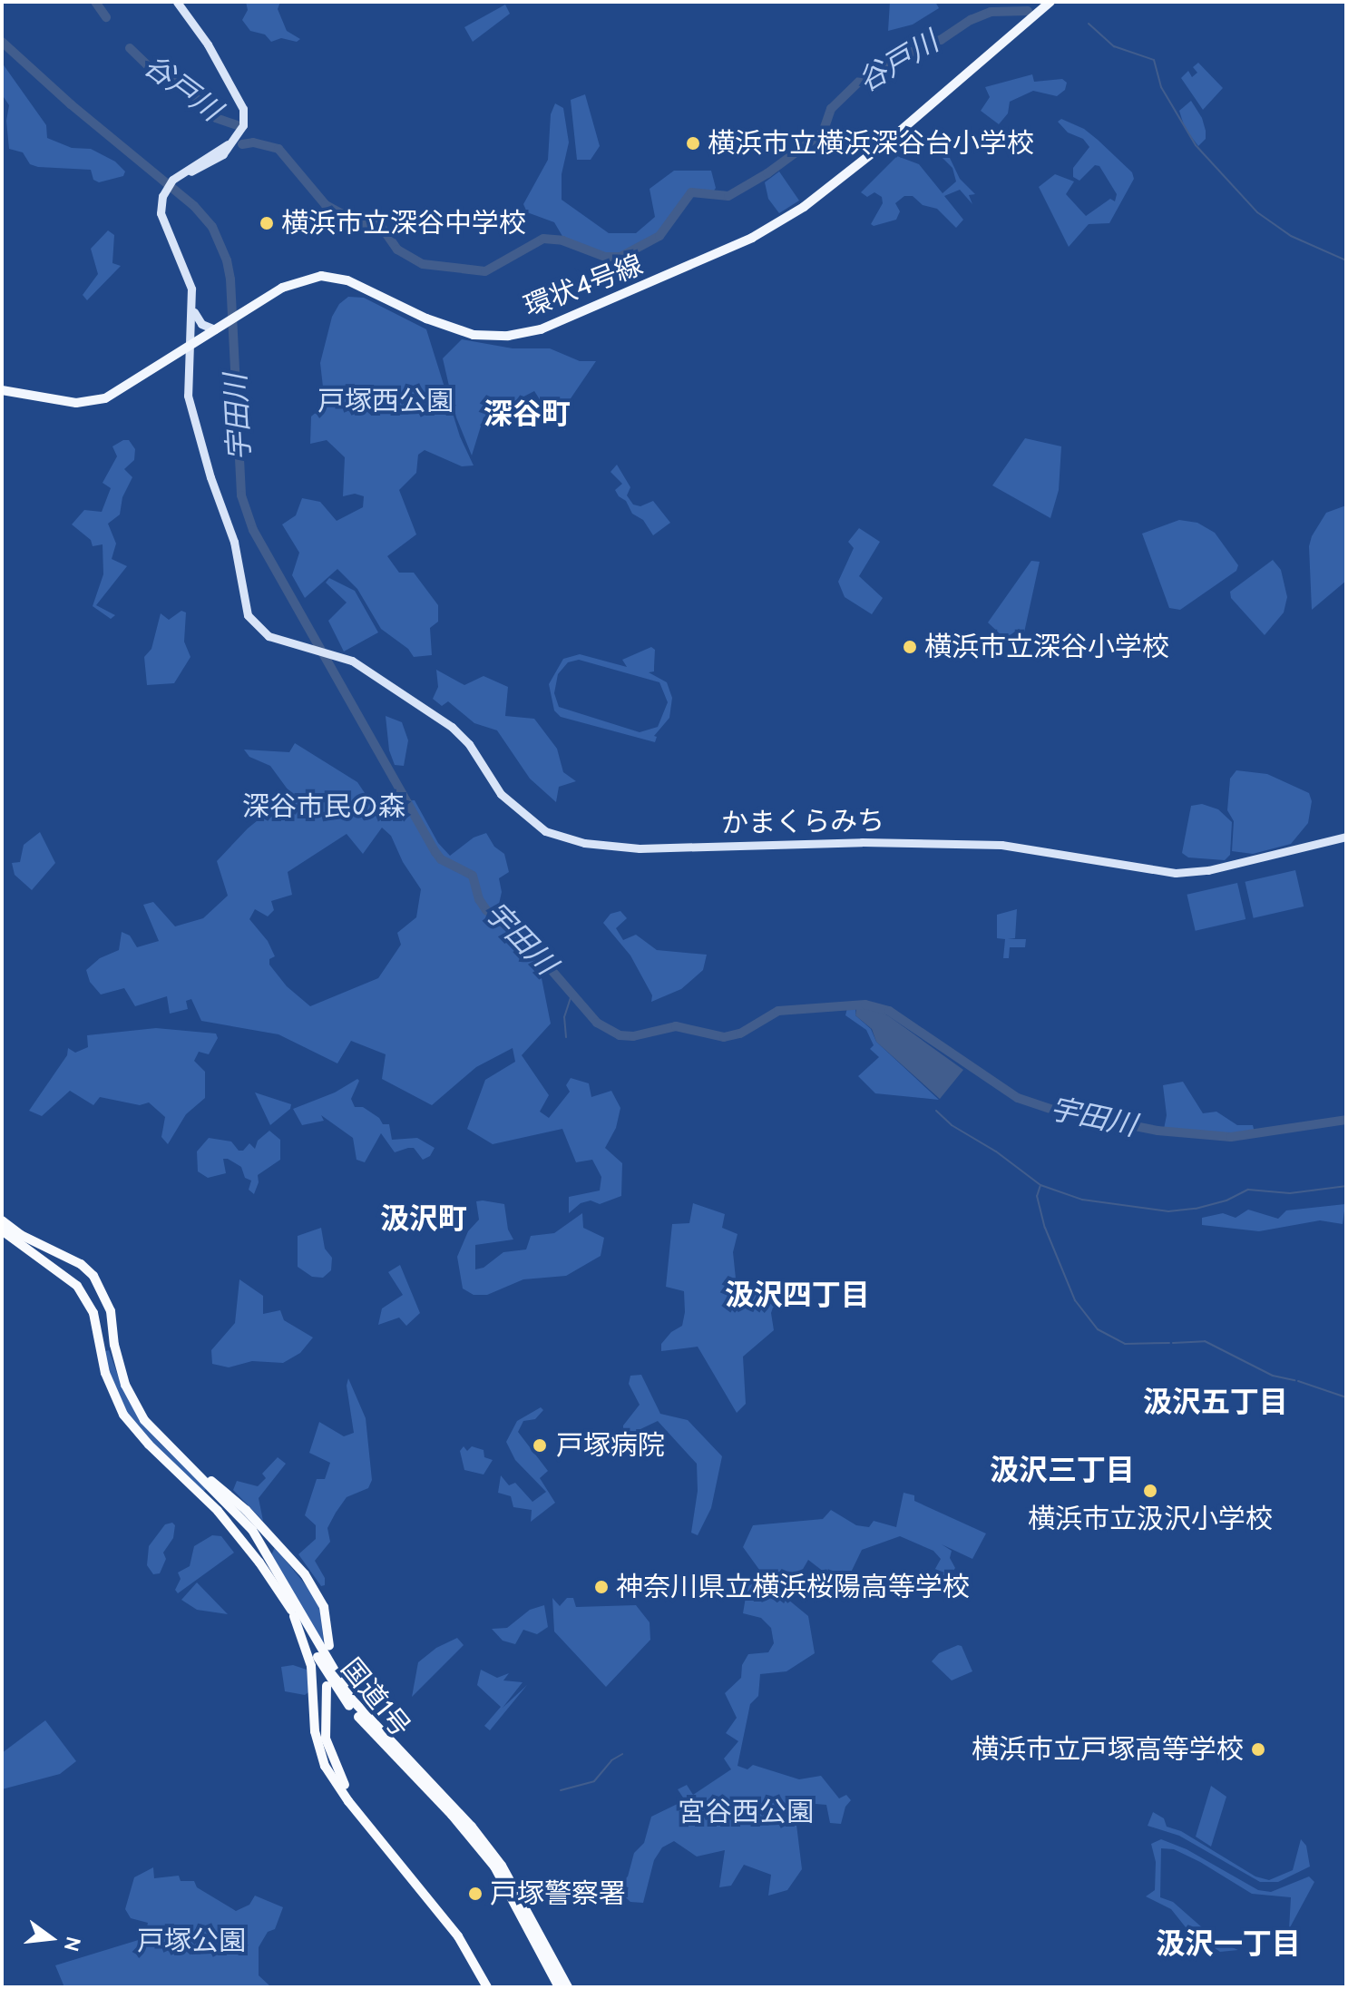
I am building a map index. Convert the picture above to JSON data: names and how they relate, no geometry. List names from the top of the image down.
{
  "streets": {
    "highway": ["国道1号"],
    "main road": ["環状4号線", "かまくらみち"]
  },
  "crossings": [
    ["環状4号線", "かまくらみち"]
  ],
  "districts": [
    "深谷町",
    "汲沢町",
    "汲沢四丁目",
    "汲沢五丁目",
    "汲沢三丁目",
    "汲沢一丁目"
  ],
  "water": ["谷戸川", "宇田川"],
  "parks": [
    "戸塚西公園",
    "深谷市民の森",
    "宮谷西公園",
    "戸塚公園"
  ],
  "places": [
    "横浜市立横浜深谷台小学校",
    "横浜市立深谷中学校",
    "横浜市立深谷小学校",
    "戸塚病院",
    "横浜市立汲沢小学校",
    "神奈川県立横浜桜陽高等学校",
    "横浜市立戸塚高等学校",
    "戸塚警察署"
  ],
  "north": "right"
}
